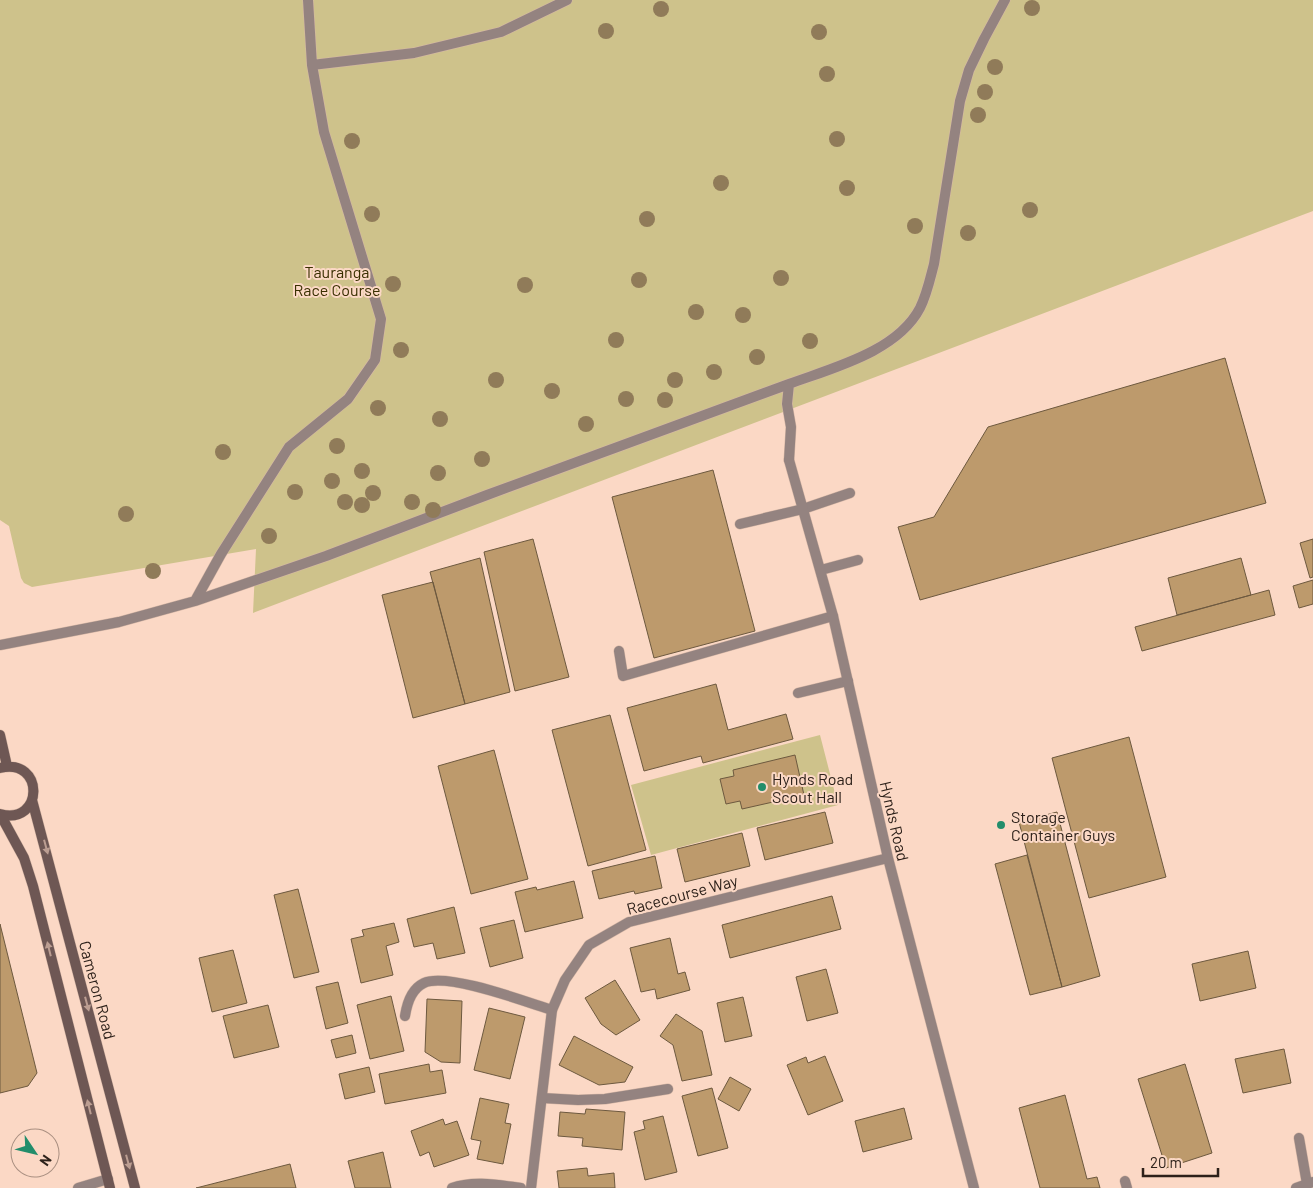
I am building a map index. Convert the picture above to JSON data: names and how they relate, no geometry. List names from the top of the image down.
{
  "streets": {
    "main road": ["Cameron Road"],
    "street": ["Hynds Road", "Racecourse Way"]
  },
  "crossings": [
    ["Hynds Road", "Racecourse Way"]
  ],
  "parks": ["Tauranga Race Course"],
  "places": ["Hynds Road Scout Hall", "Storage Container Guys"],
  "scale_bar": "20 m",
  "north": "bottom right"
}
